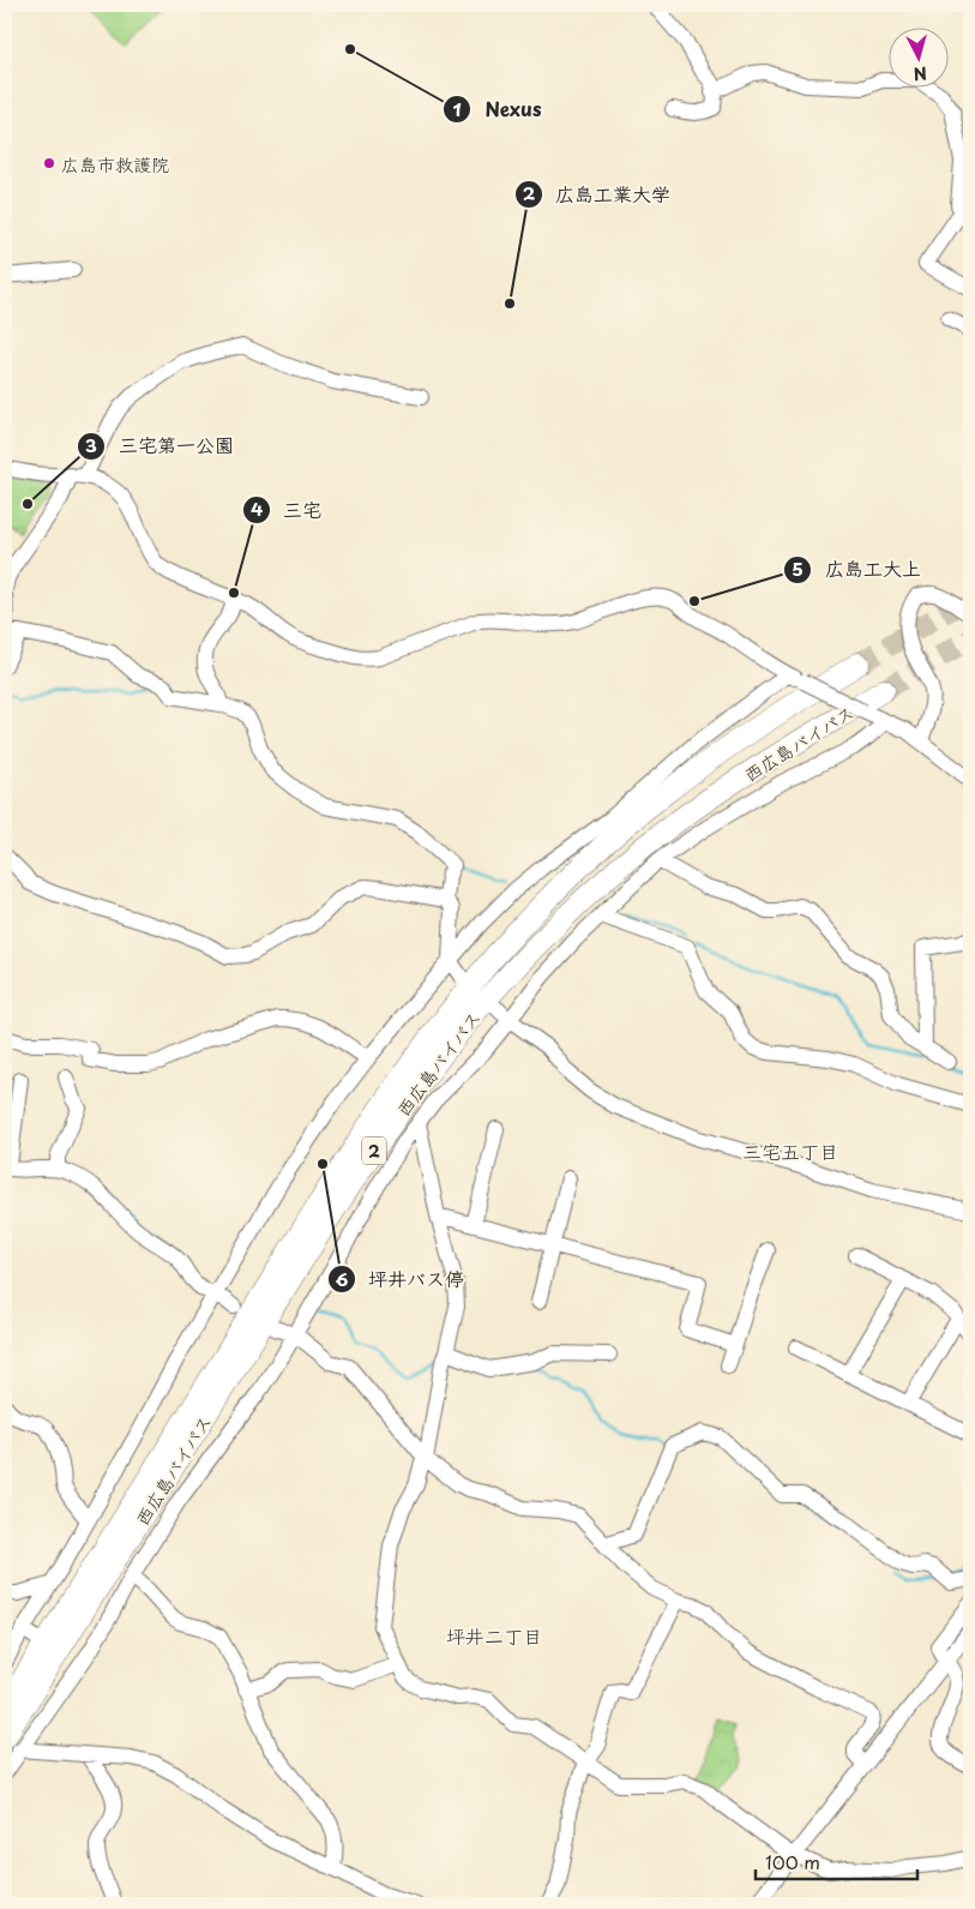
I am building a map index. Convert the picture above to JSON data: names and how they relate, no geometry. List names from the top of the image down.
{
  "streets": {
    "highway": ["西広島バイパス", "2"]
  },
  "districts": ["三宅五丁目", "坪井二丁目"],
  "places": [
    "Nexus",
    "広島市救護院",
    "広島工業大学",
    "三宅第一公園",
    "三宅",
    "広島工大上",
    "坪井バス停"
  ],
  "scale_bar": "100 m",
  "north": "bottom"
}
